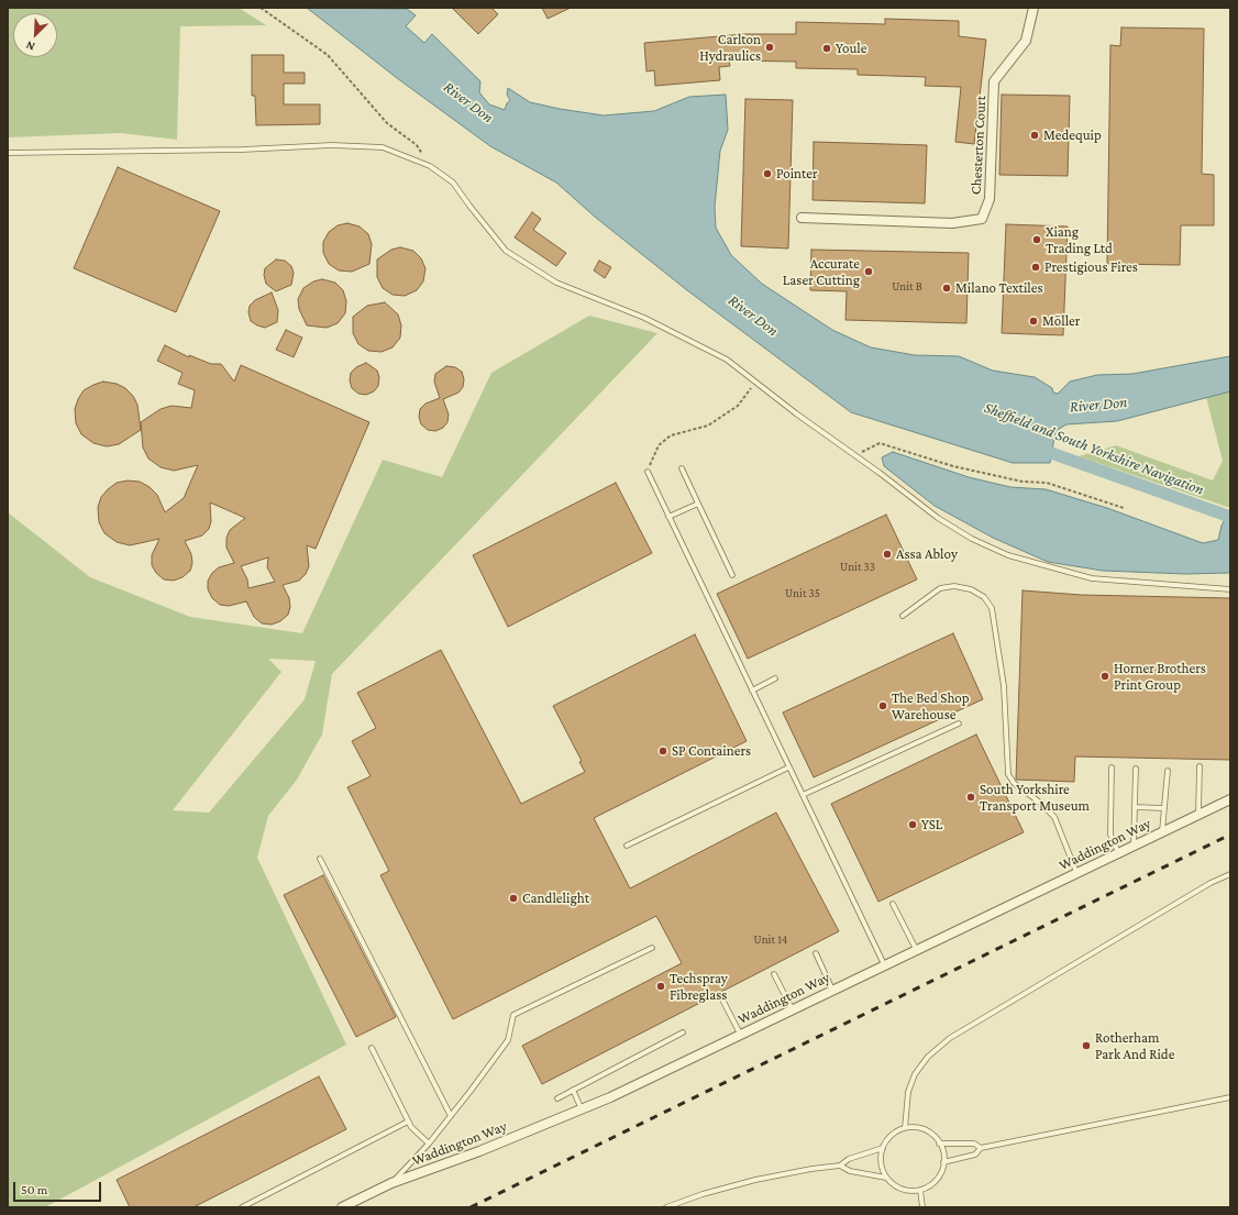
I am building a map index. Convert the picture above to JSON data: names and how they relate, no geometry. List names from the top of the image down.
{
  "streets": {
    "street": ["Chesterton Court", "Waddington Way"]
  },
  "water": ["River Don", "Sheffield and South Yorkshire Navigation"],
  "places": [
    "Carlton Hydraulics",
    "Youle",
    "Medequip",
    "Pointer",
    "Xiang Trading Ltd",
    "Prestigious Fires",
    "Accurate Laser Cutting",
    "Milano Textiles",
    "Möller",
    "Assa Abloy",
    "Horner Brothers Print Group",
    "The Bed Shop Warehouse",
    "SP Containers",
    "South Yorkshire Transport Museum",
    "YSL",
    "Candlelight",
    "Techspray Fibreglass",
    "Rotherham Park And Ride"
  ],
  "house_numbers": [
    "Unit B",
    "Unit 33",
    "Unit 35",
    "Unit 14"
  ],
  "scale_bar": "50 m",
  "north": "bottom left"
}
